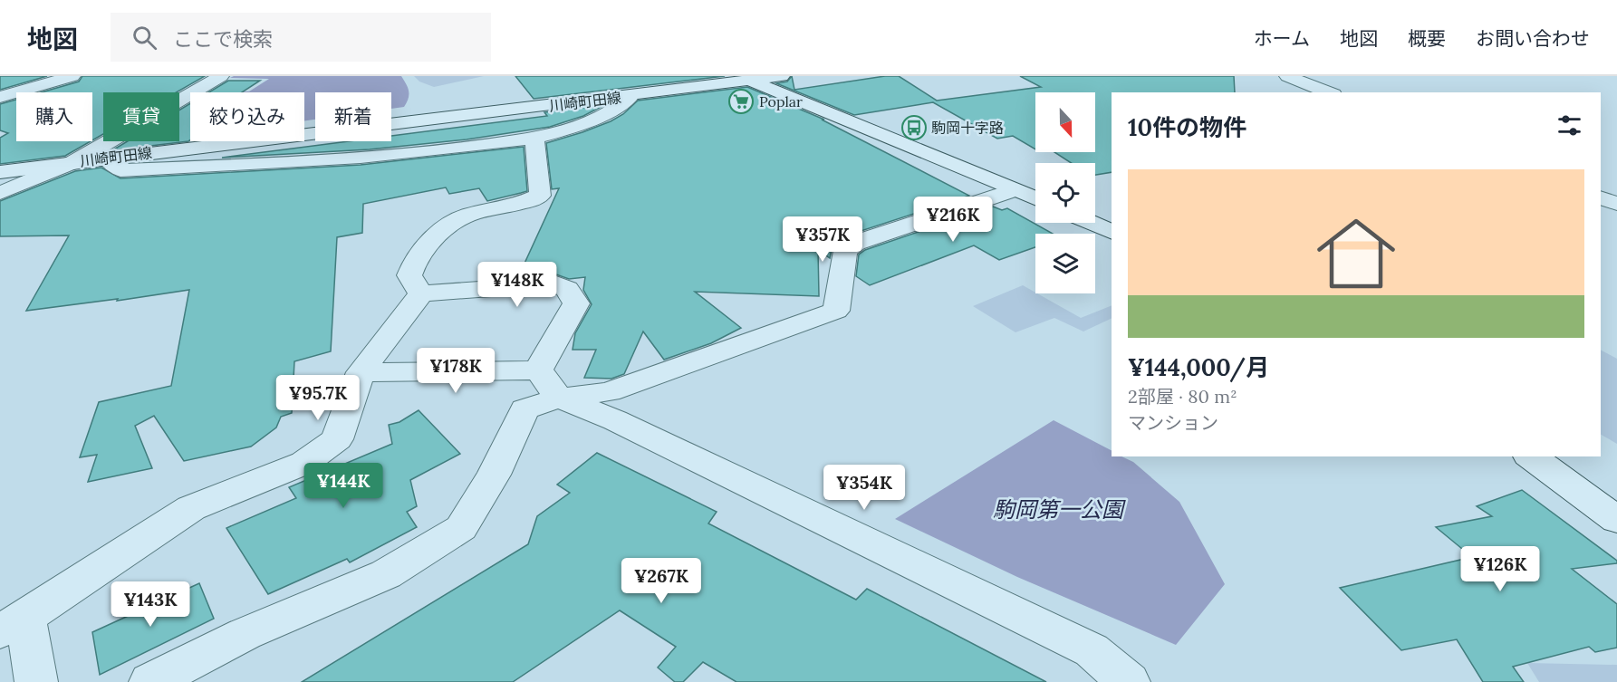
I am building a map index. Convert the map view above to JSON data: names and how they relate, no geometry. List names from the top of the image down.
{
  "streets": {
    "street": ["川崎町田線"]
  },
  "parks": ["駒岡第一公園"],
  "places": {
    "supermarket": ["Poplar"],
    "bus stop": ["駒岡十字路"]
  },
  "north": "bottom",
  "page": {
    "header": "地図",
    "search": "ここで検索",
    "nav": [
      "ホーム",
      "地図",
      "概要",
      "お問い合わせ"
    ],
    "chip": [
      "購入",
      "賃貸",
      "絞り込み",
      "新着"
    ],
    "heading": "10件の物件",
    "list": [
      {
        "name": "¥144,000/月",
        "note": "2部屋 · 80 m² · マンション"
      }
    ],
    "price": [
      "¥216K",
      "¥357K",
      "¥148K",
      "¥178K",
      "¥95.7K",
      "¥144K",
      "¥354K",
      "¥126K",
      "¥267K",
      "¥143K"
    ]
  }
}
